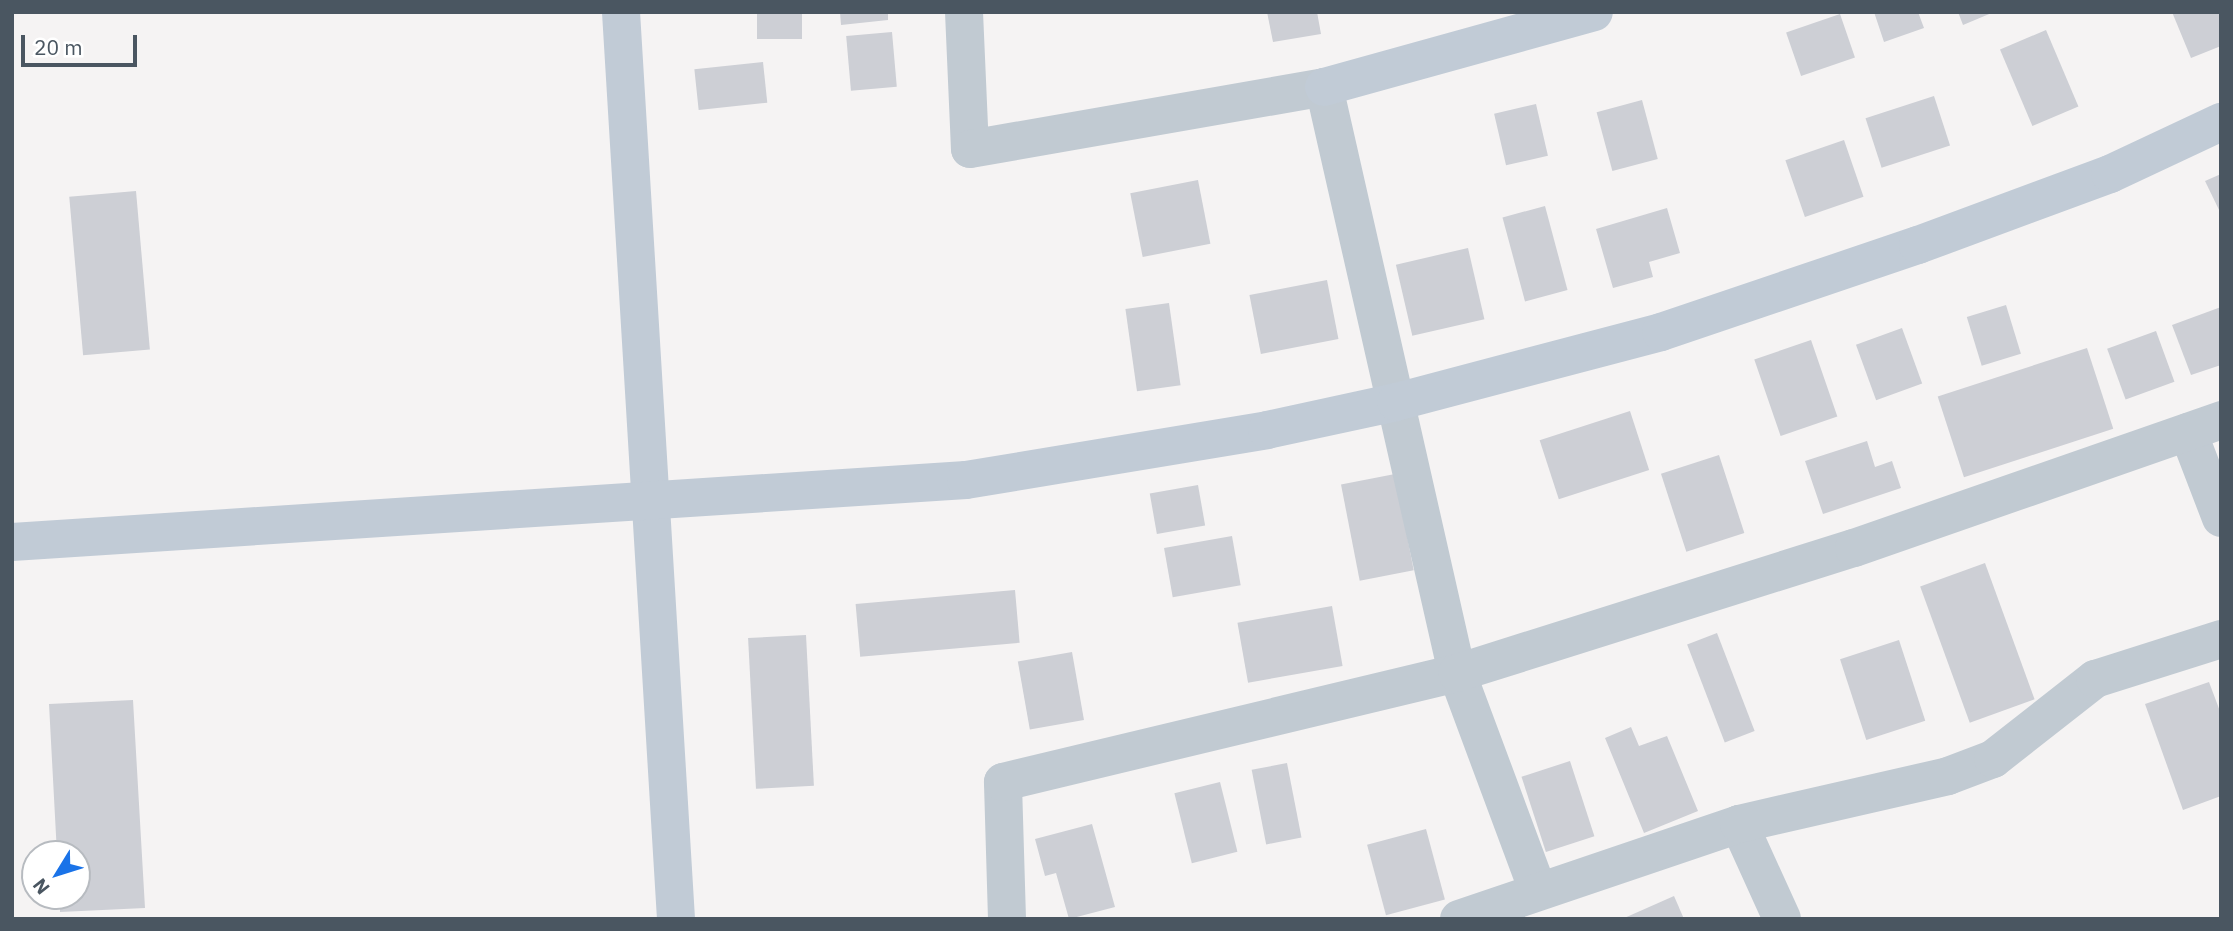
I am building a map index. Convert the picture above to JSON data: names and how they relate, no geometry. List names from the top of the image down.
{
  "scale_bar": "20 m",
  "north": "bottom left"
}
